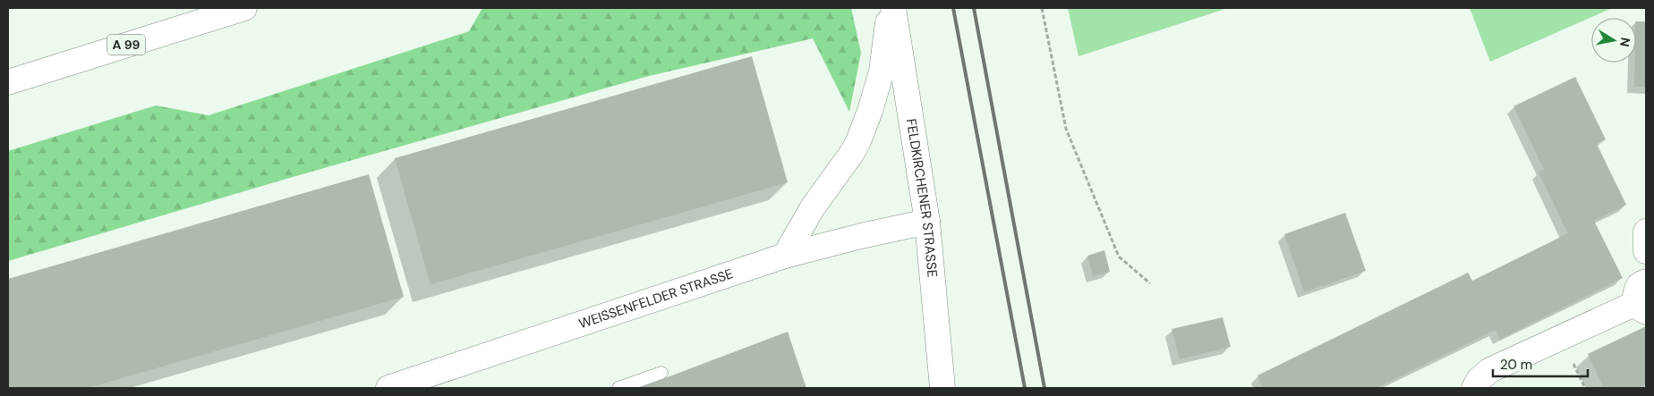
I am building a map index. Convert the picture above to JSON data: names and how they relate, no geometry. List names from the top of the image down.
{
  "streets": {
    "main road": ["A 99", "FELDKIRCHENER STRASSE", "WEISSENFELDER STRASSE"]
  },
  "crossings": [
    ["FELDKIRCHENER STRASSE", "WEISSENFELDER STRASSE"]
  ],
  "scale_bar": "20 m",
  "north": "right"
}
